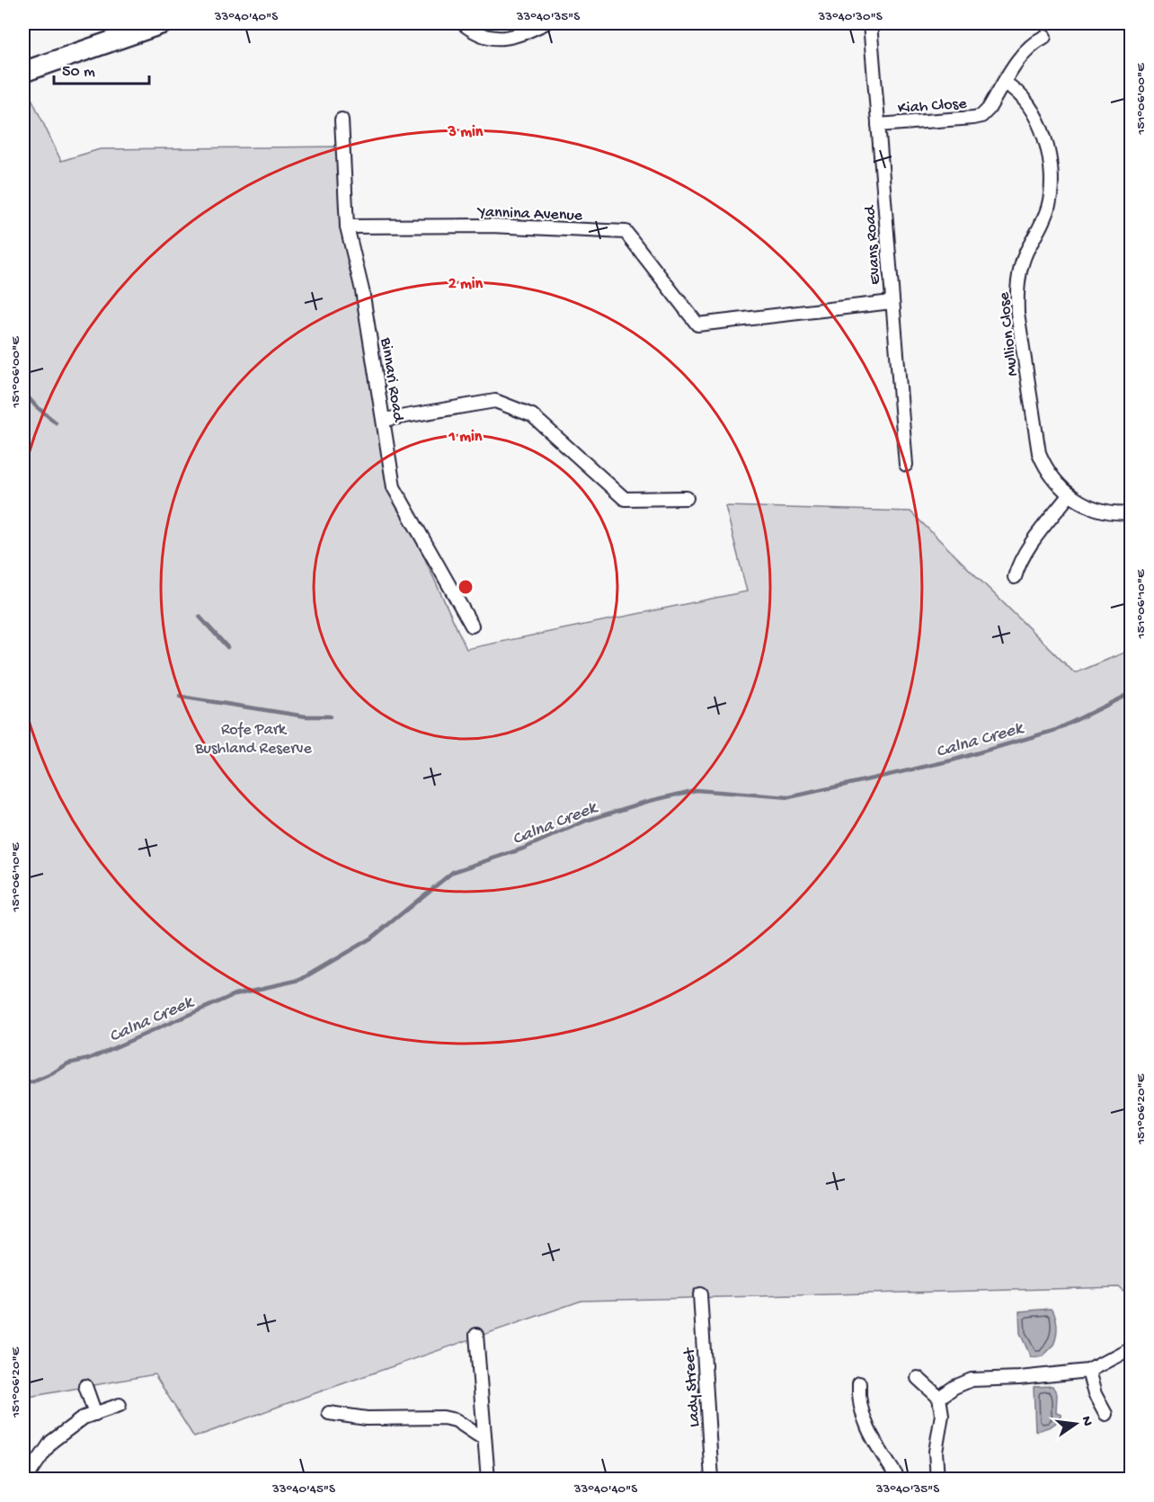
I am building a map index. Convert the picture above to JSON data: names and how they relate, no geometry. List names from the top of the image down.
{
  "streets": {
    "street": [
      "Kiah Close",
      "Yannina Avenue",
      "Evans Road",
      "Mullion Close",
      "Binnari Road",
      "Lady Street"
    ]
  },
  "crossings": [
    ["Kiah Close", "Evans Road"],
    ["Kiah Close", "Mullion Close"],
    ["Yannina Avenue", "Evans Road"],
    ["Yannina Avenue", "Binnari Road"]
  ],
  "water": ["Calna Creek"],
  "parks": ["Rofe Park Bushland Reserve"],
  "scale_bar": "50 m",
  "north": "right",
  "coordinates": [
    "33°40'40\"S",
    "33°40'35\"S",
    "33°40'30\"S",
    "151°06'00\"E",
    "151°06'10\"E",
    "151°06'20\"E",
    "33°40'45\"S"
  ],
  "rings": ["3 min", "2 min", "1 min"]
}
